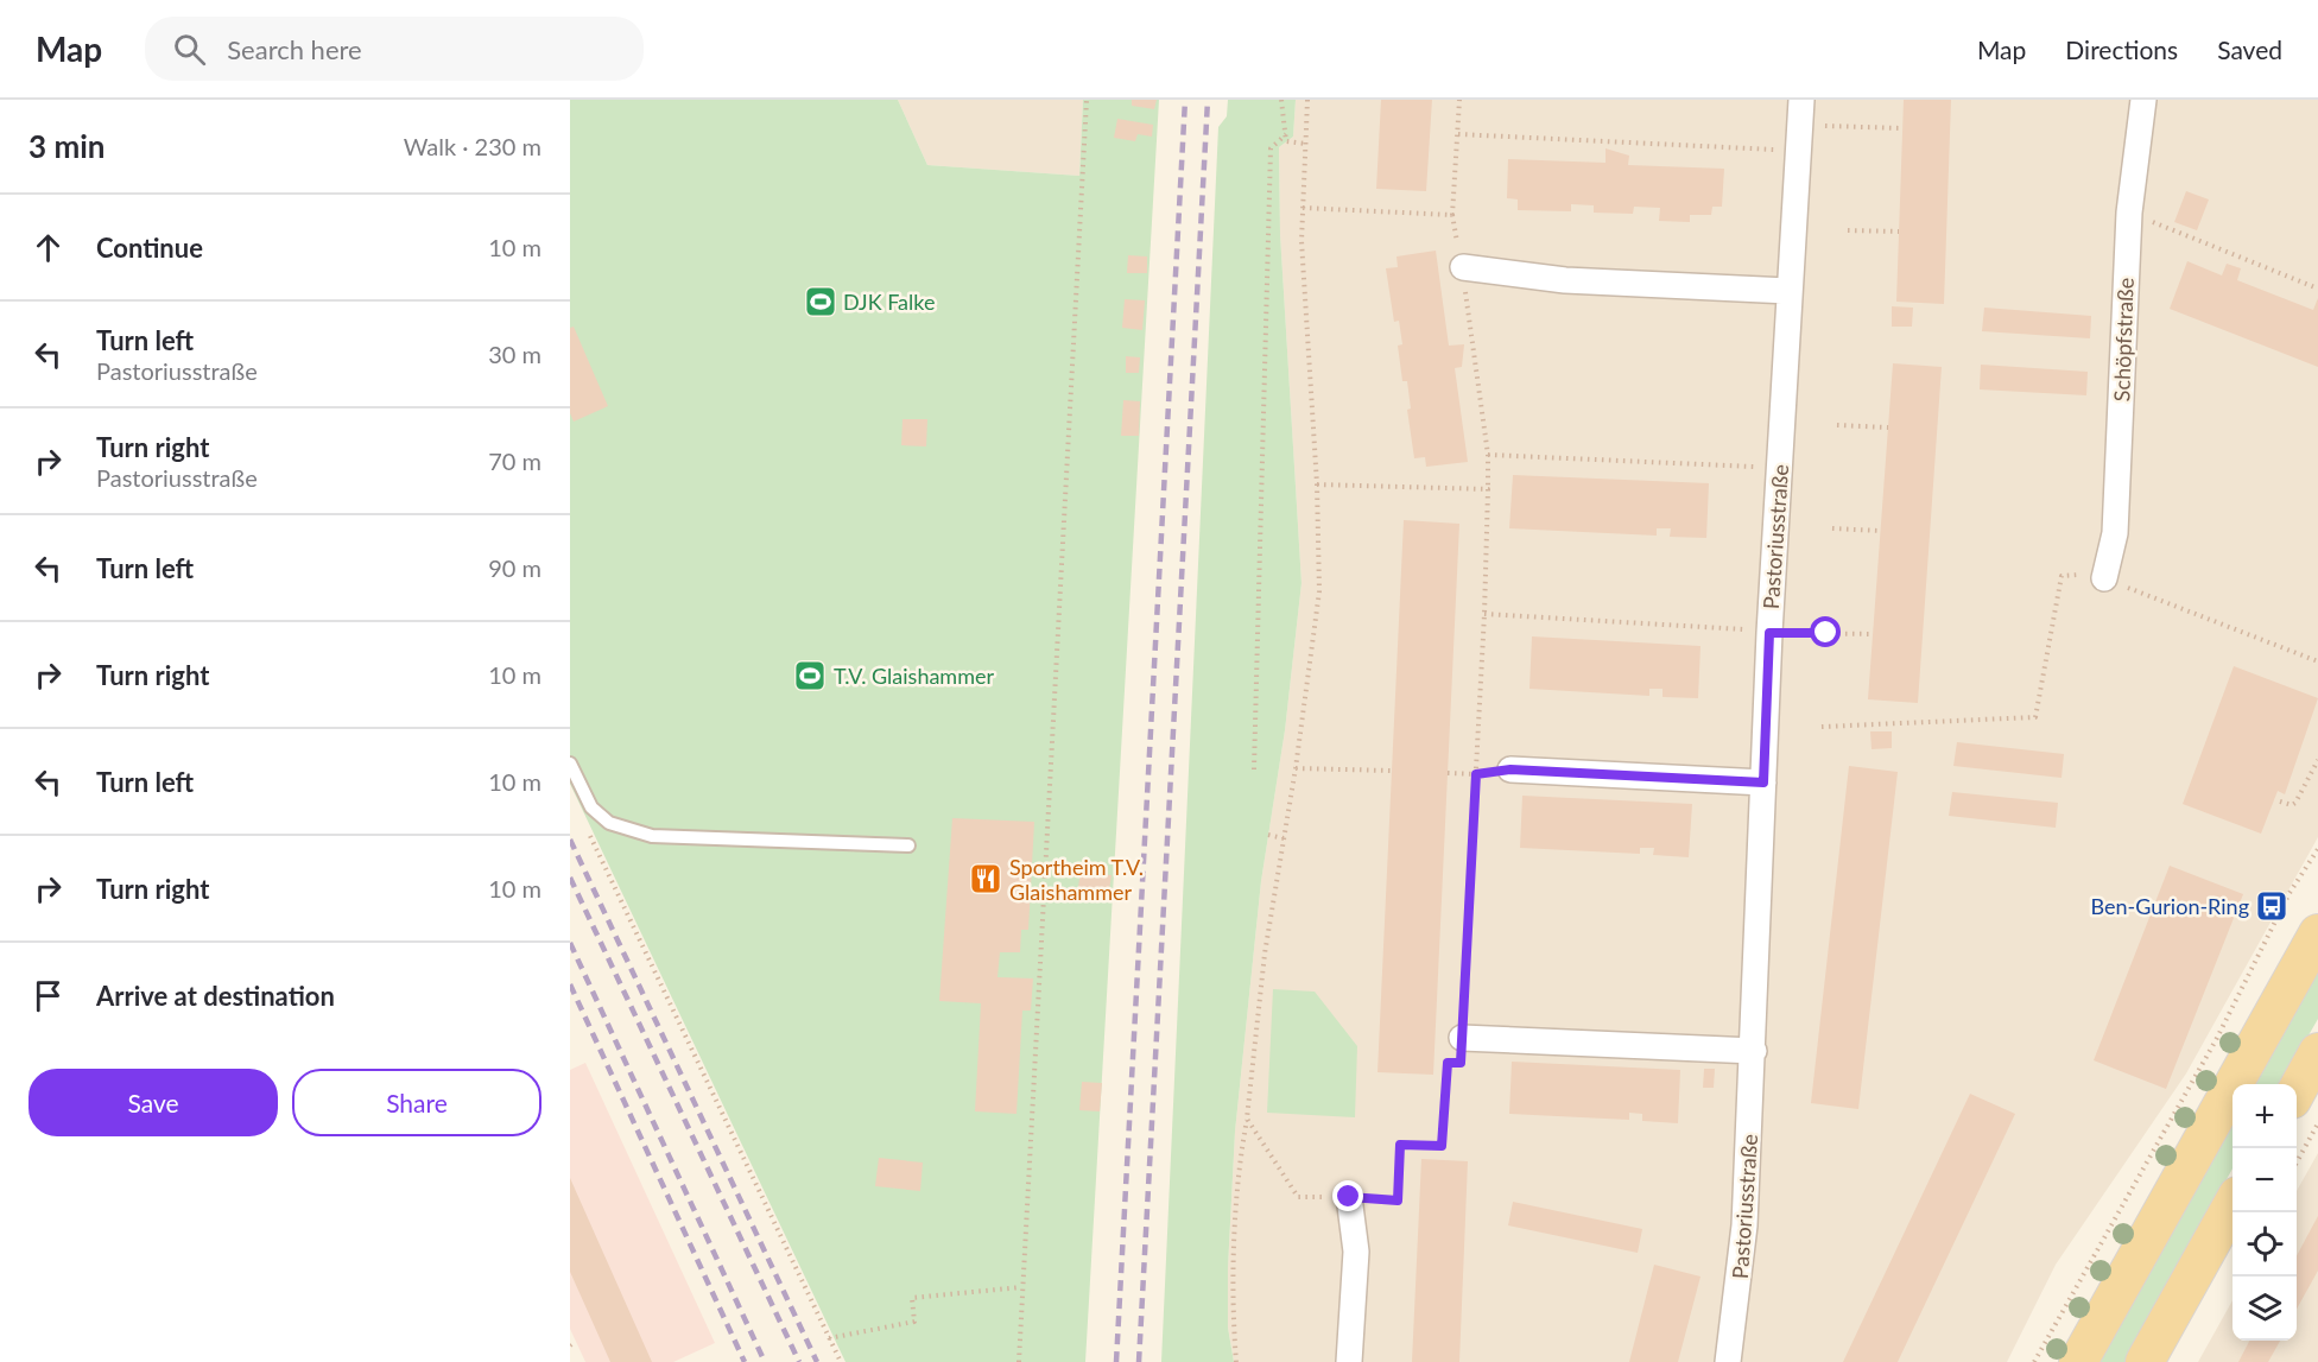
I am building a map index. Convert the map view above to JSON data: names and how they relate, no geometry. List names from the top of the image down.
{
  "streets": {
    "street": ["Schöpfstraße", "Pastoriusstraße"]
  },
  "places": {
    "sports": ["DJK Falke", "T.V. Glaishammer"],
    "restaurant": ["Sportheim T.V. Glaishammer"],
    "bus stop": ["Ben-Gurion-Ring"]
  },
  "page": {
    "header": "Map",
    "search": "Search here",
    "nav": ["Map", "Directions", "Saved"],
    "heading": ["3 min", "Walk · 230 m"],
    "list": [
      ["Continue", "10 m"],
      ["Turn left", "Pastoriusstraße", "30 m"],
      ["Turn right", "Pastoriusstraße", "70 m"],
      ["Turn left", "90 m"],
      ["Turn right", "10 m"],
      ["Turn left", "10 m"],
      ["Turn right", "10 m"],
      "Arrive at destination"
    ],
    "buttons": ["Save", "Share"],
    "map_buttons": ["+", "−"]
  }
}
